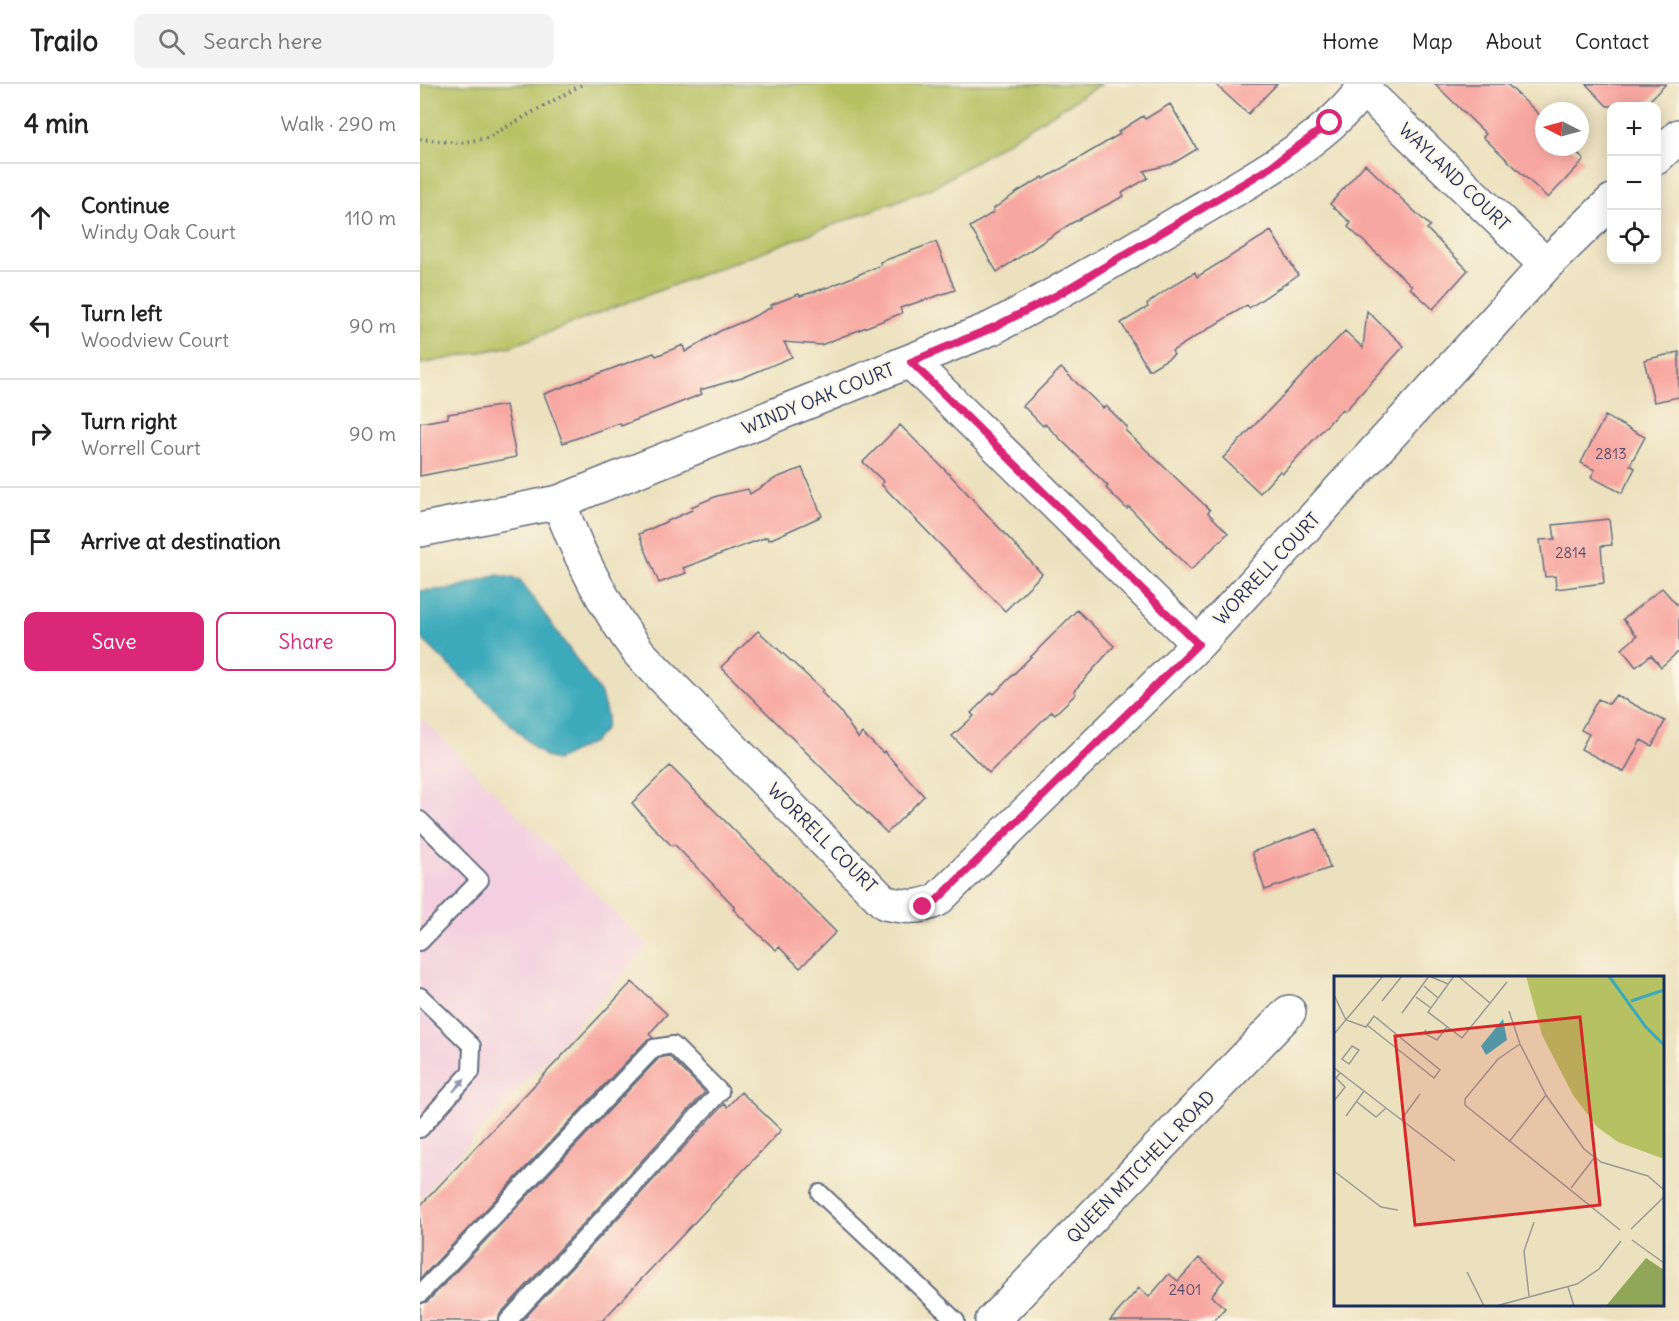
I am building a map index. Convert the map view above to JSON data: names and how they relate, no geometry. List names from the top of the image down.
{
  "streets": {
    "street": [
      "WAYLAND COURT",
      "WINDY OAK COURT",
      "WORRELL COURT",
      "QUEEN MITCHELL ROAD"
    ]
  },
  "crossings": [
    ["WAYLAND COURT", "WINDY OAK COURT"],
    ["WAYLAND COURT", "WORRELL COURT"],
    ["WINDY OAK COURT", "WORRELL COURT"]
  ],
  "house_numbers": ["2813", "2814", "2401"],
  "north": "left",
  "page": {
    "header": "Trailo",
    "search": "Search here",
    "nav": [
      "Home",
      "Map",
      "About",
      "Contact"
    ],
    "heading": ["4 min", "Walk · 290 m"],
    "map_buttons": ["+", "−"],
    "list": [
      ["Continue", "Windy Oak Court", "110 m"],
      ["Turn left", "Woodview Court", "90 m"],
      ["Turn right", "Worrell Court", "90 m"],
      "Arrive at destination"
    ],
    "buttons": ["Save", "Share"]
  }
}
